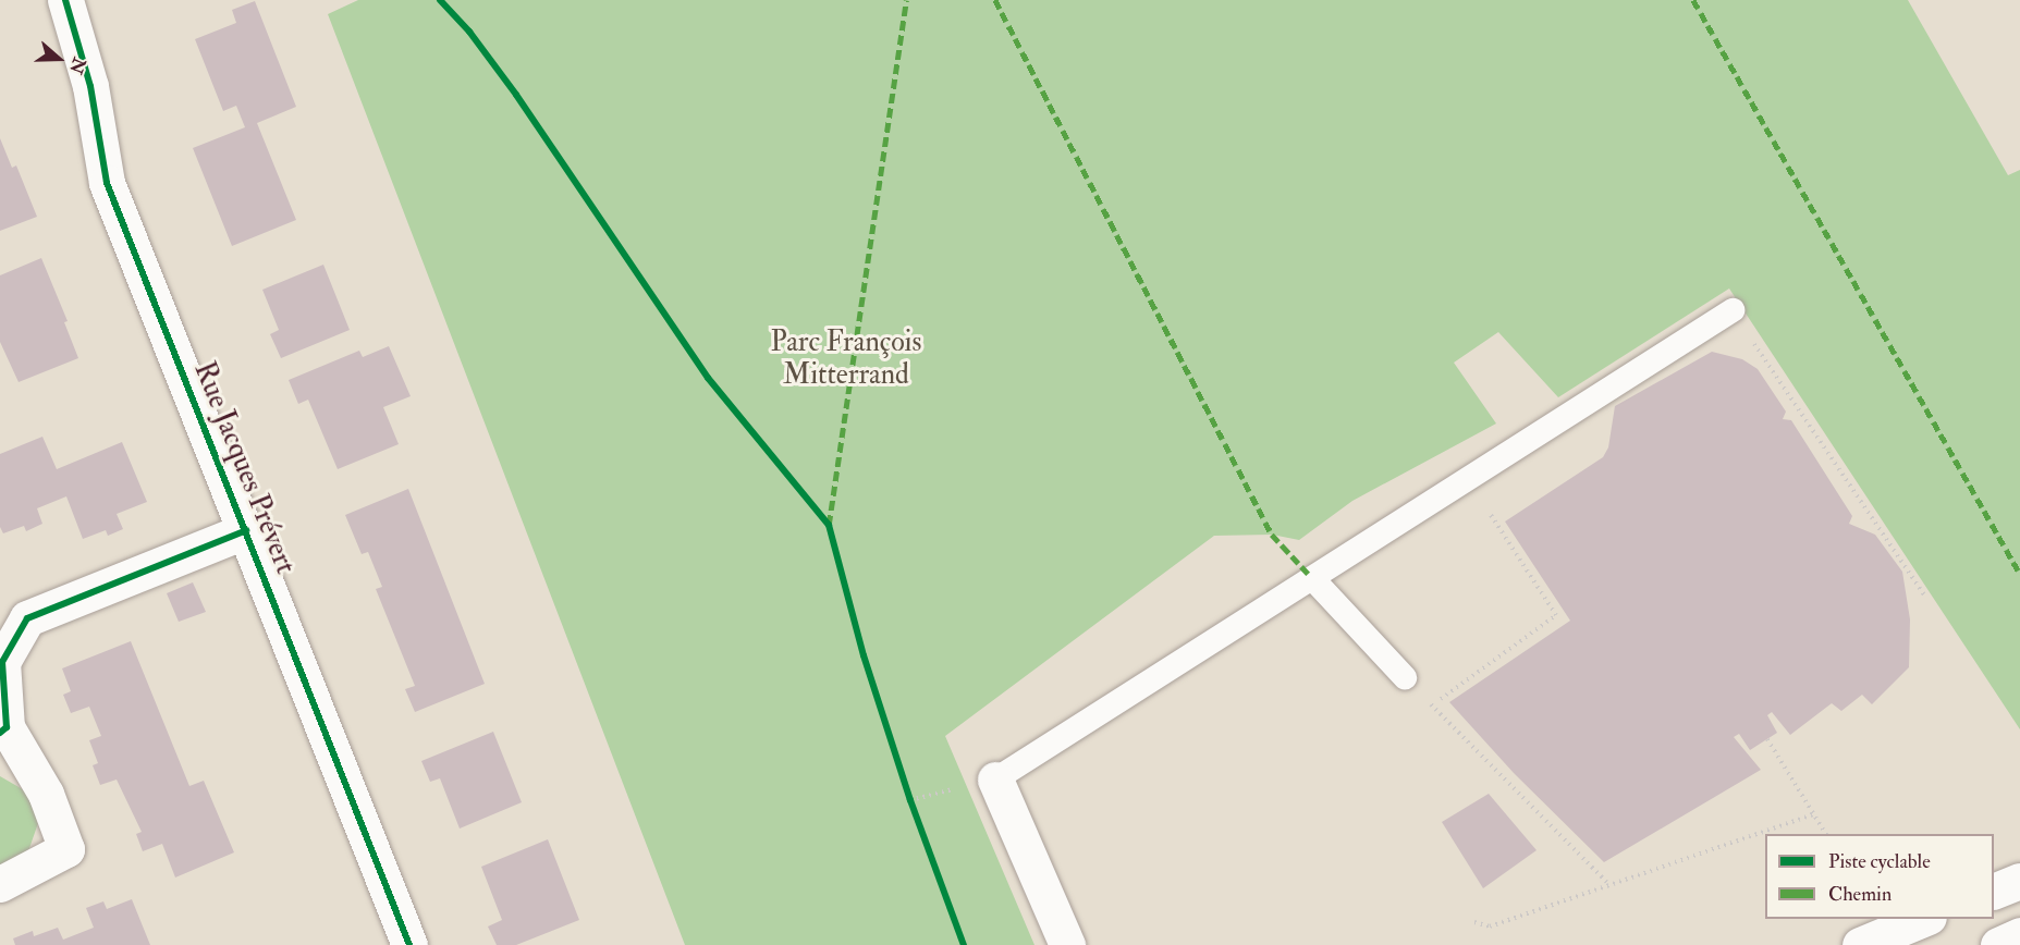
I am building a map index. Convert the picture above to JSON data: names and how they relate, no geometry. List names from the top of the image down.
{
  "streets": {
    "street": ["Rue Jacques Prévert"]
  },
  "parks": ["Parc François Mitterrand"],
  "legend": ["Piste cyclable", "Chemin"],
  "north": "right"
}
